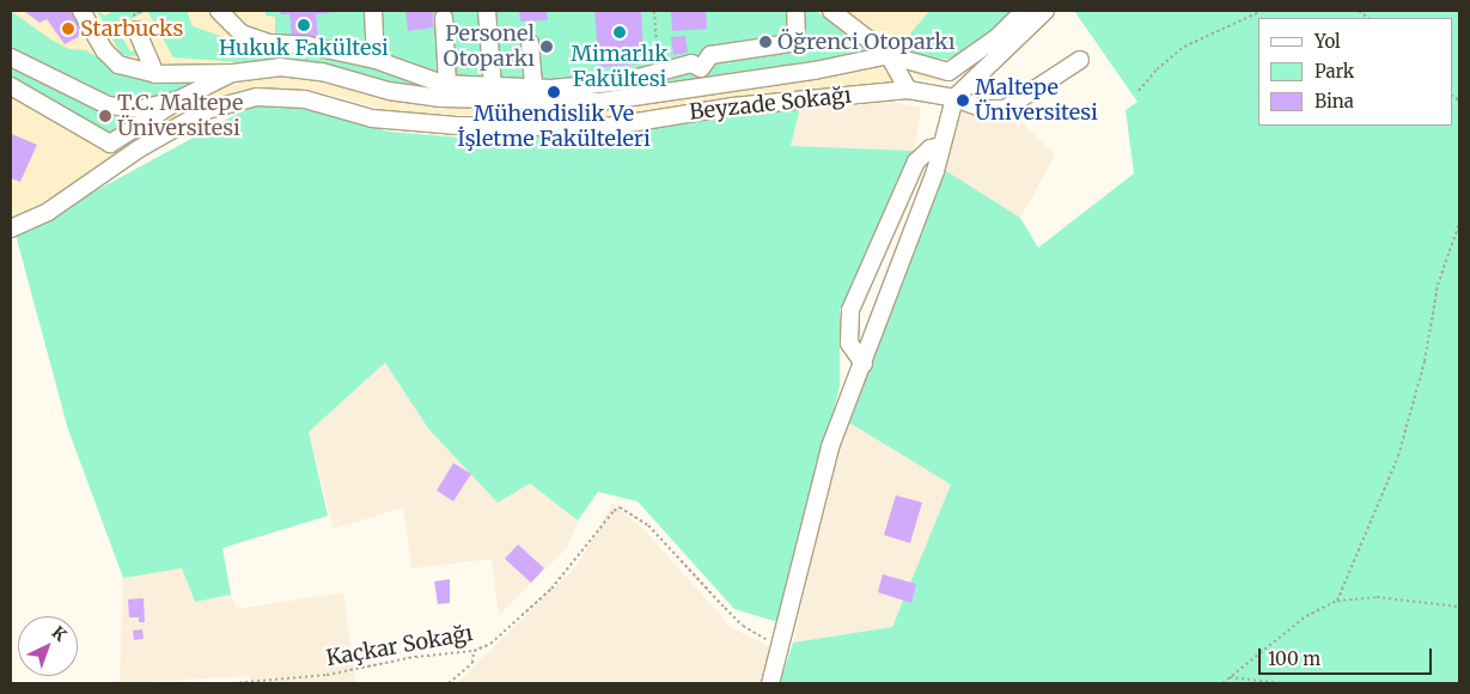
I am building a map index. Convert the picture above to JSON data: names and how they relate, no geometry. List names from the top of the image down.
{
  "streets": {
    "street": ["Beyzade Sokağı"],
    "path": ["Kaçkar Sokağı"]
  },
  "places": [
    "Hukuk Fakültesi",
    "Starbucks",
    "Mimarlık Fakültesi",
    "Öğrenci Otoparkı",
    "Personel Otoparkı",
    "Mühendislik Ve İşletme Fakülteleri",
    "Maltepe Üniversitesi",
    "T.C. Maltepe Üniversitesi"
  ],
  "legend": ["Yol", "Park", "Bina"],
  "scale_bar": "100 m",
  "north": "top right"
}
